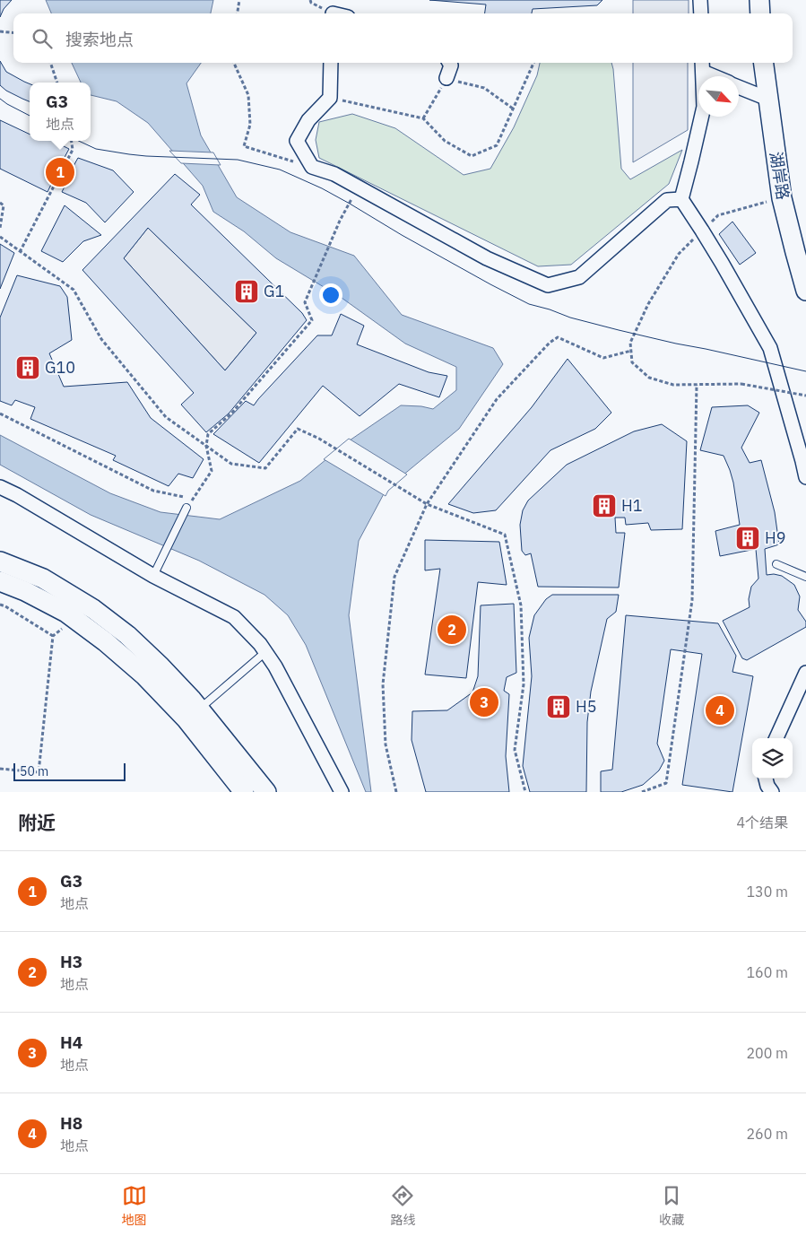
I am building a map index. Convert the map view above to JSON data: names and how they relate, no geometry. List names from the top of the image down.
{
  "streets": {
    "street": ["湖岸路"]
  },
  "places": {
    "building": [
      "G1",
      "G10",
      "H1",
      "H9",
      "H5"
    ]
  },
  "scale_bar": "50 m",
  "north": "bottom right",
  "page": {
    "search": "搜索地点",
    "popup": ["G3", "地点"],
    "pins": [
      "1",
      "2",
      "3",
      "4"
    ],
    "scale": "50 m",
    "heading": ["附近", "4个结果"],
    "list": [
      {
        "mark": "1",
        "name": "G3",
        "note": "地点",
        "value": "130 m"
      },
      {
        "mark": "2",
        "name": "H3",
        "note": "地点",
        "value": "160 m"
      },
      {
        "mark": "3",
        "name": "H4",
        "note": "地点",
        "value": "200 m"
      },
      {
        "mark": "4",
        "name": "H8",
        "note": "地点",
        "value": "260 m"
      }
    ],
    "nav": ["地图", "路线", "收藏"]
  }
}
